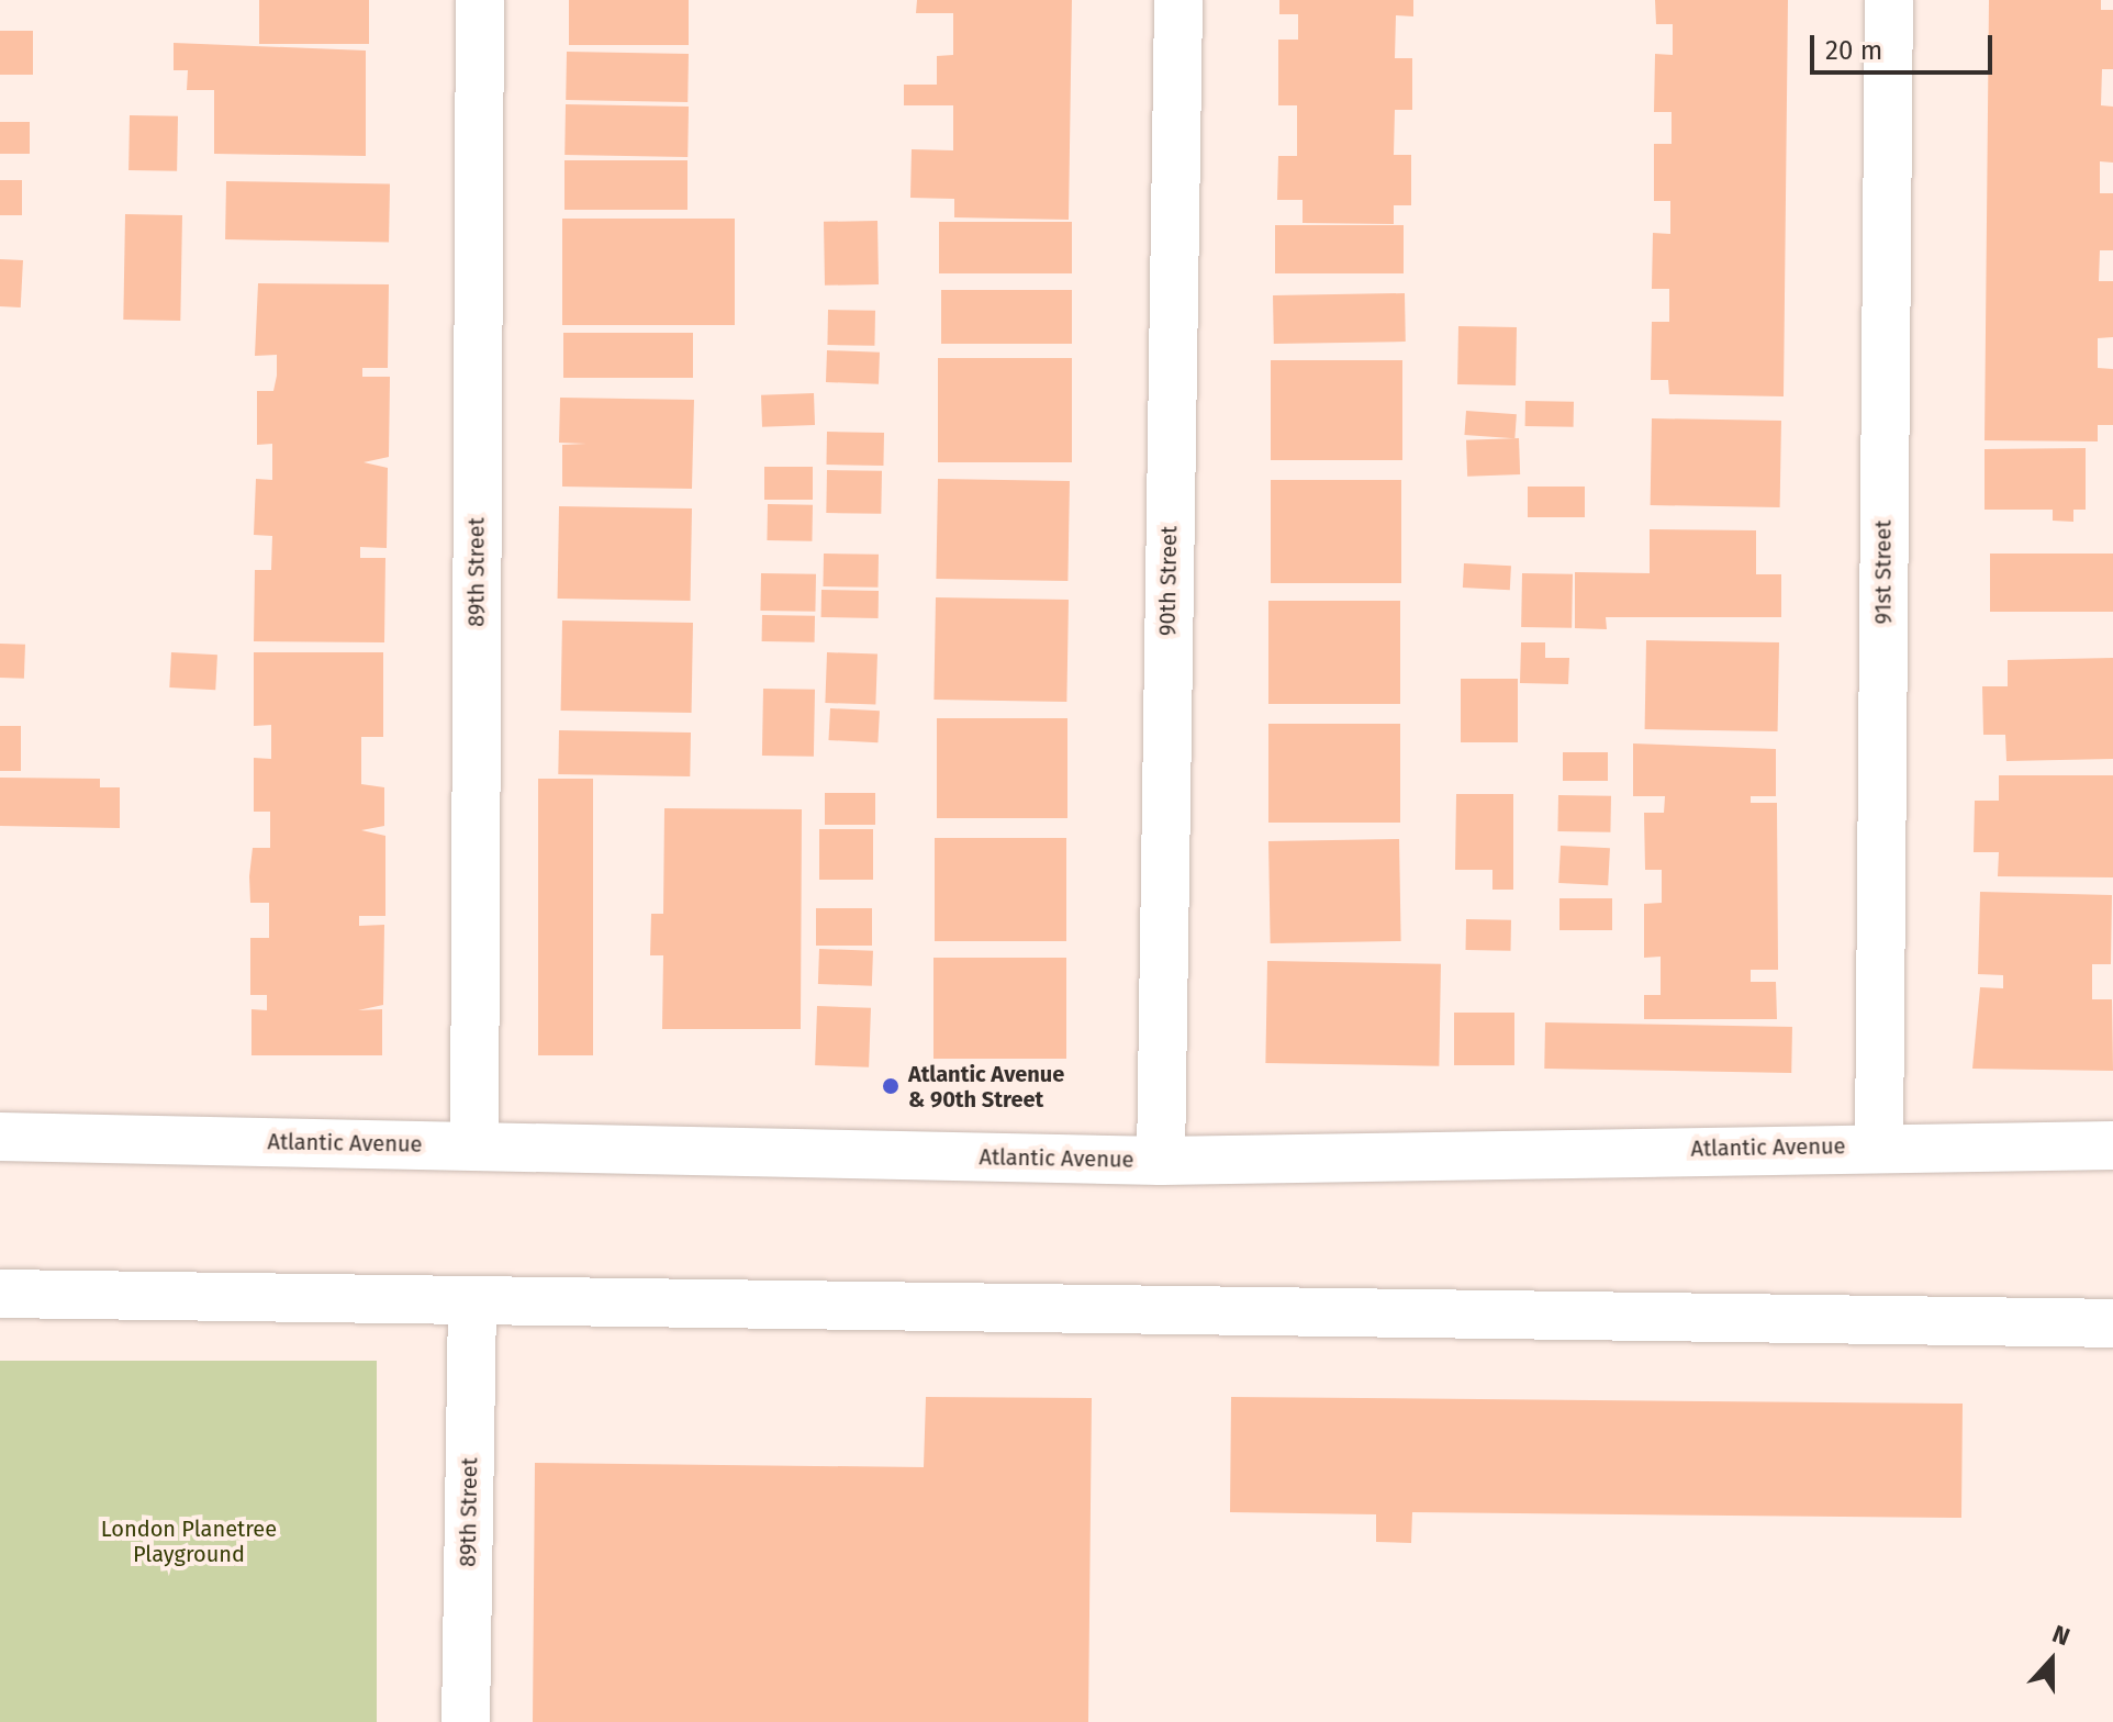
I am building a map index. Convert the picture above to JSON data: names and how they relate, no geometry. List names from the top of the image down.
{
  "streets": {
    "main road": [
      "89th Street",
      "91st Street",
      "90th Street",
      "Atlantic Avenue"
    ]
  },
  "crossings": [
    ["89th Street", "Atlantic Avenue"],
    ["91st Street", "Atlantic Avenue"],
    ["90th Street", "Atlantic Avenue"]
  ],
  "parks": ["London Planetree Playground"],
  "places": ["Atlantic Avenue & 90th Street"],
  "scale_bar": "20 m",
  "north": "top"
}
